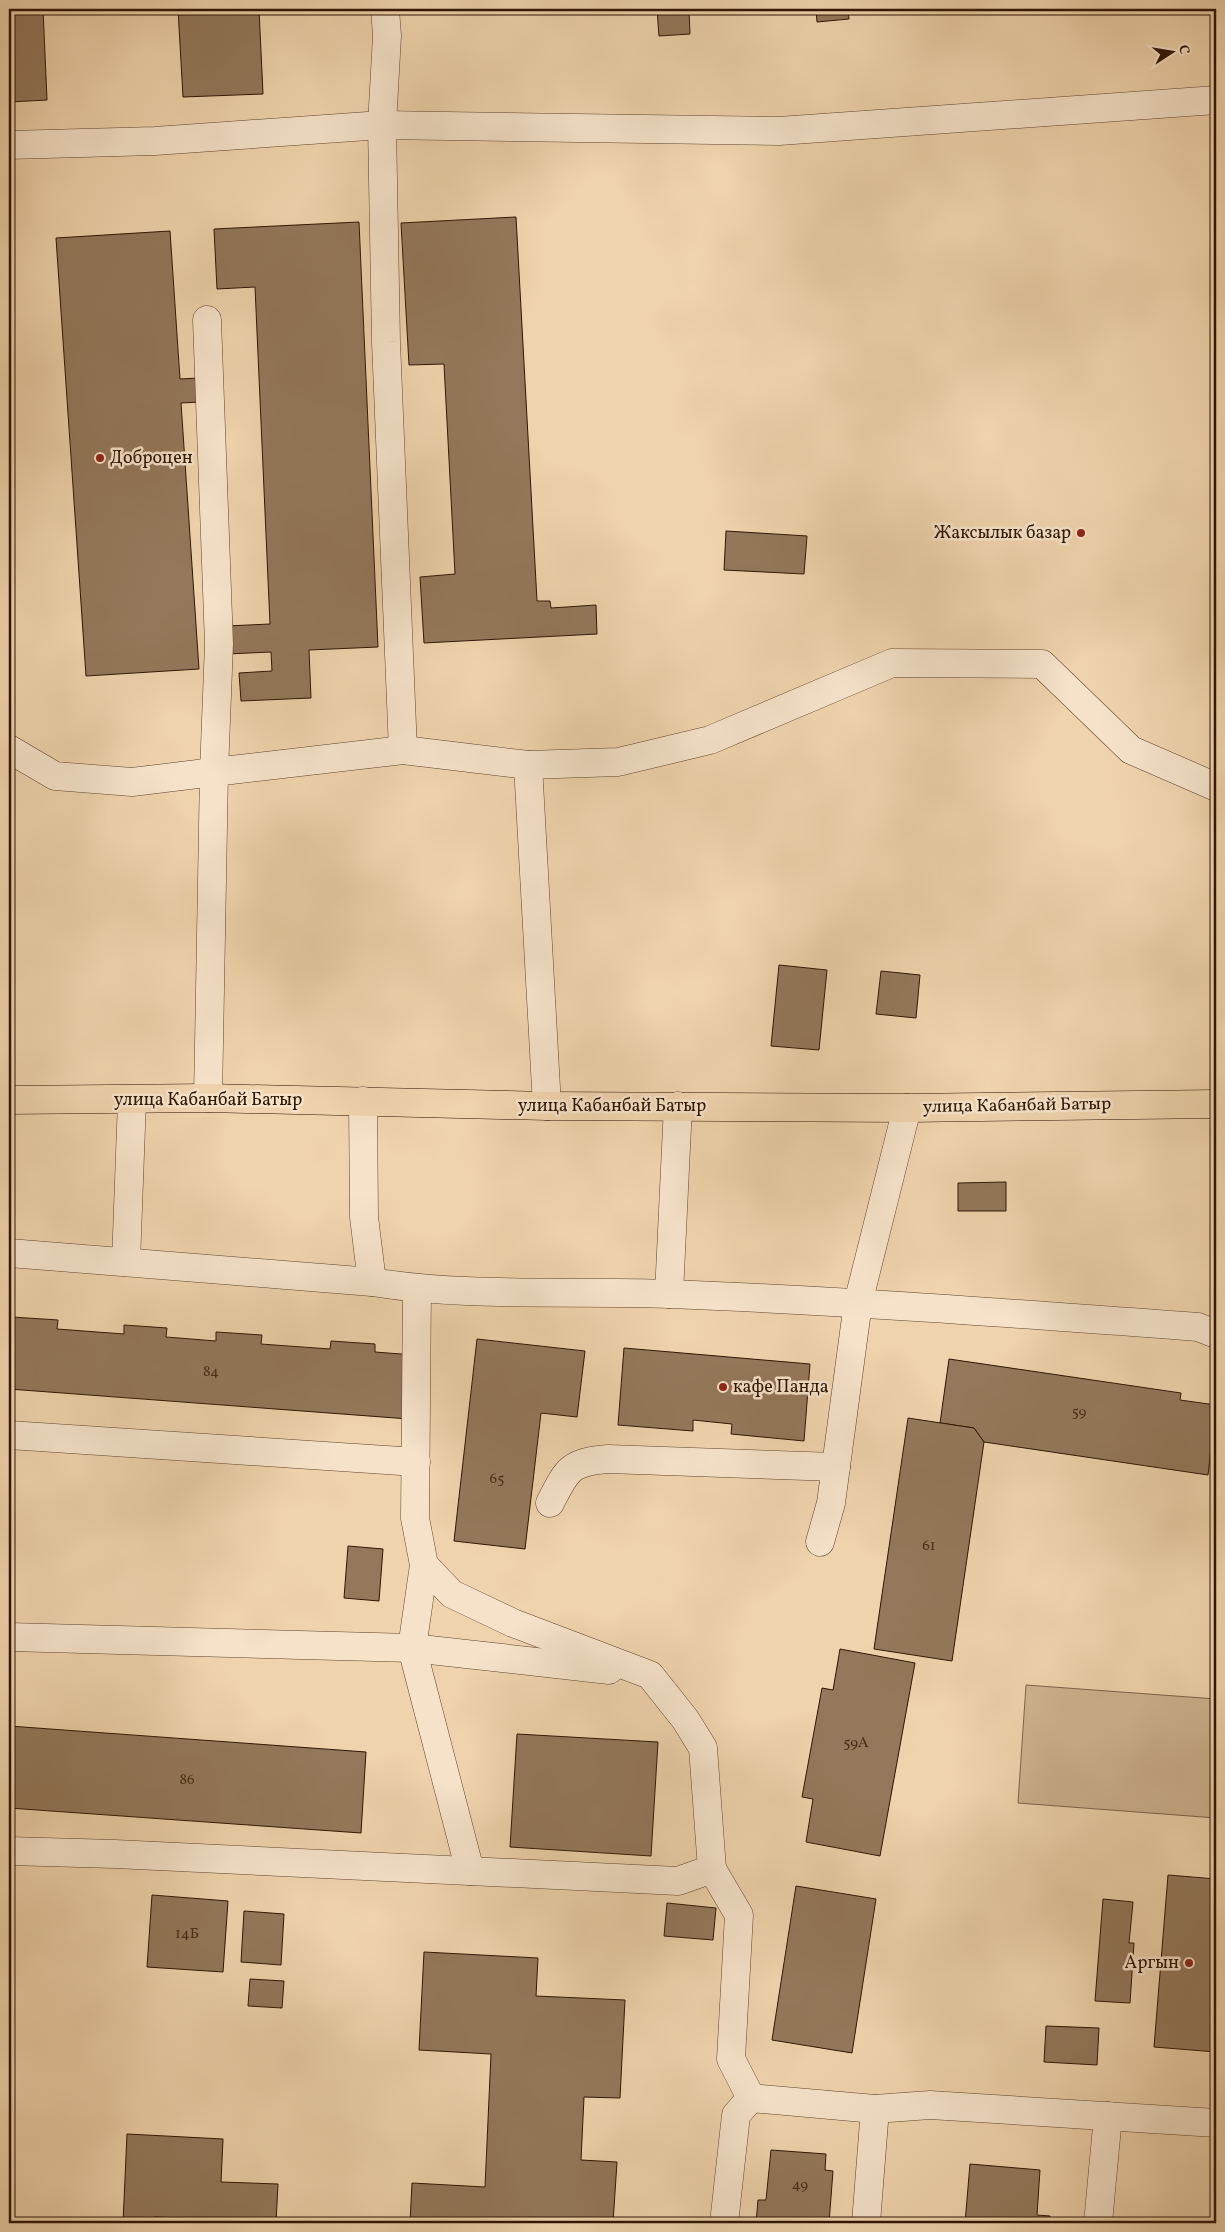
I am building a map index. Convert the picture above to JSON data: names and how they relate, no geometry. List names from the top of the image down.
{
  "streets": {
    "main road": ["улица Кабанбай Батыр"]
  },
  "places": [
    "Доброцен",
    "Жаксылык базар",
    "кафе Панда",
    "Аргын"
  ],
  "house_numbers": [
    "84",
    "59",
    "65",
    "61",
    "59А",
    "86",
    "14Б",
    "49"
  ],
  "north": "right"
}
